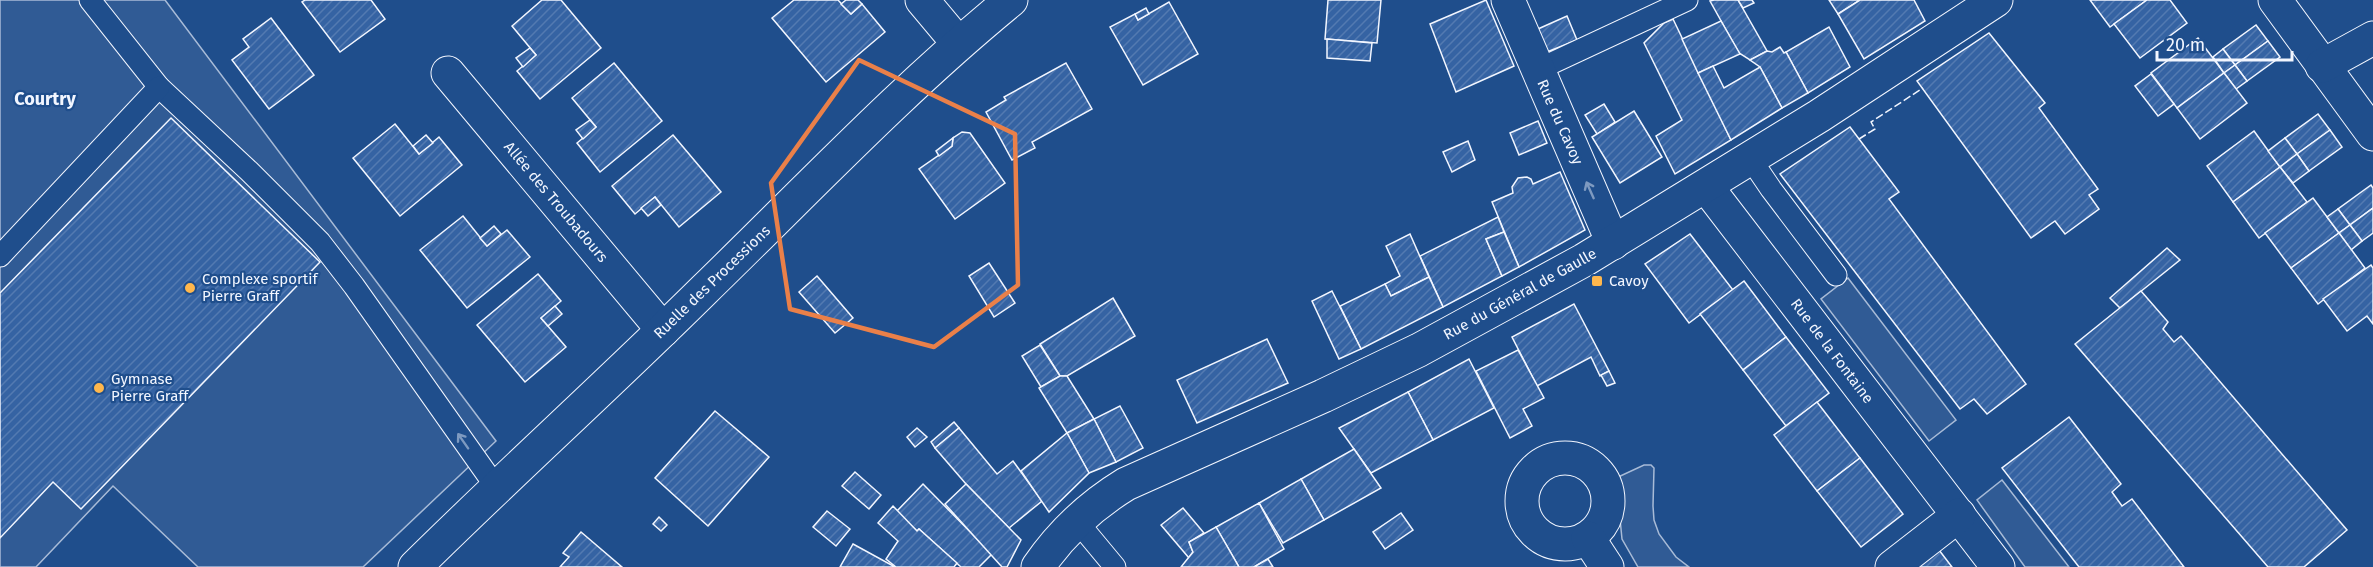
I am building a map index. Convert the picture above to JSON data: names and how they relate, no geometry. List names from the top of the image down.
{
  "streets": {
    "street": [
      "Rue du Cavoy",
      "Allée des Troubadours",
      "Ruelle des Processions",
      "Rue du Général de Gaulle",
      "Rue de la Fontaine"
    ]
  },
  "crossings": [
    ["Rue du Cavoy", "Rue du Général de Gaulle"],
    ["Allée des Troubadours", "Ruelle des Processions"],
    ["Rue du Général de Gaulle", "Rue de la Fontaine"]
  ],
  "one_way": ["Rue du Cavoy"],
  "districts": ["Courtry"],
  "places": {
    "transit": ["Cavoy"],
    "other": ["Complexe sportif Pierre Graff", "Gymnase Pierre Graff"]
  },
  "scale_bar": "20 m"
}
